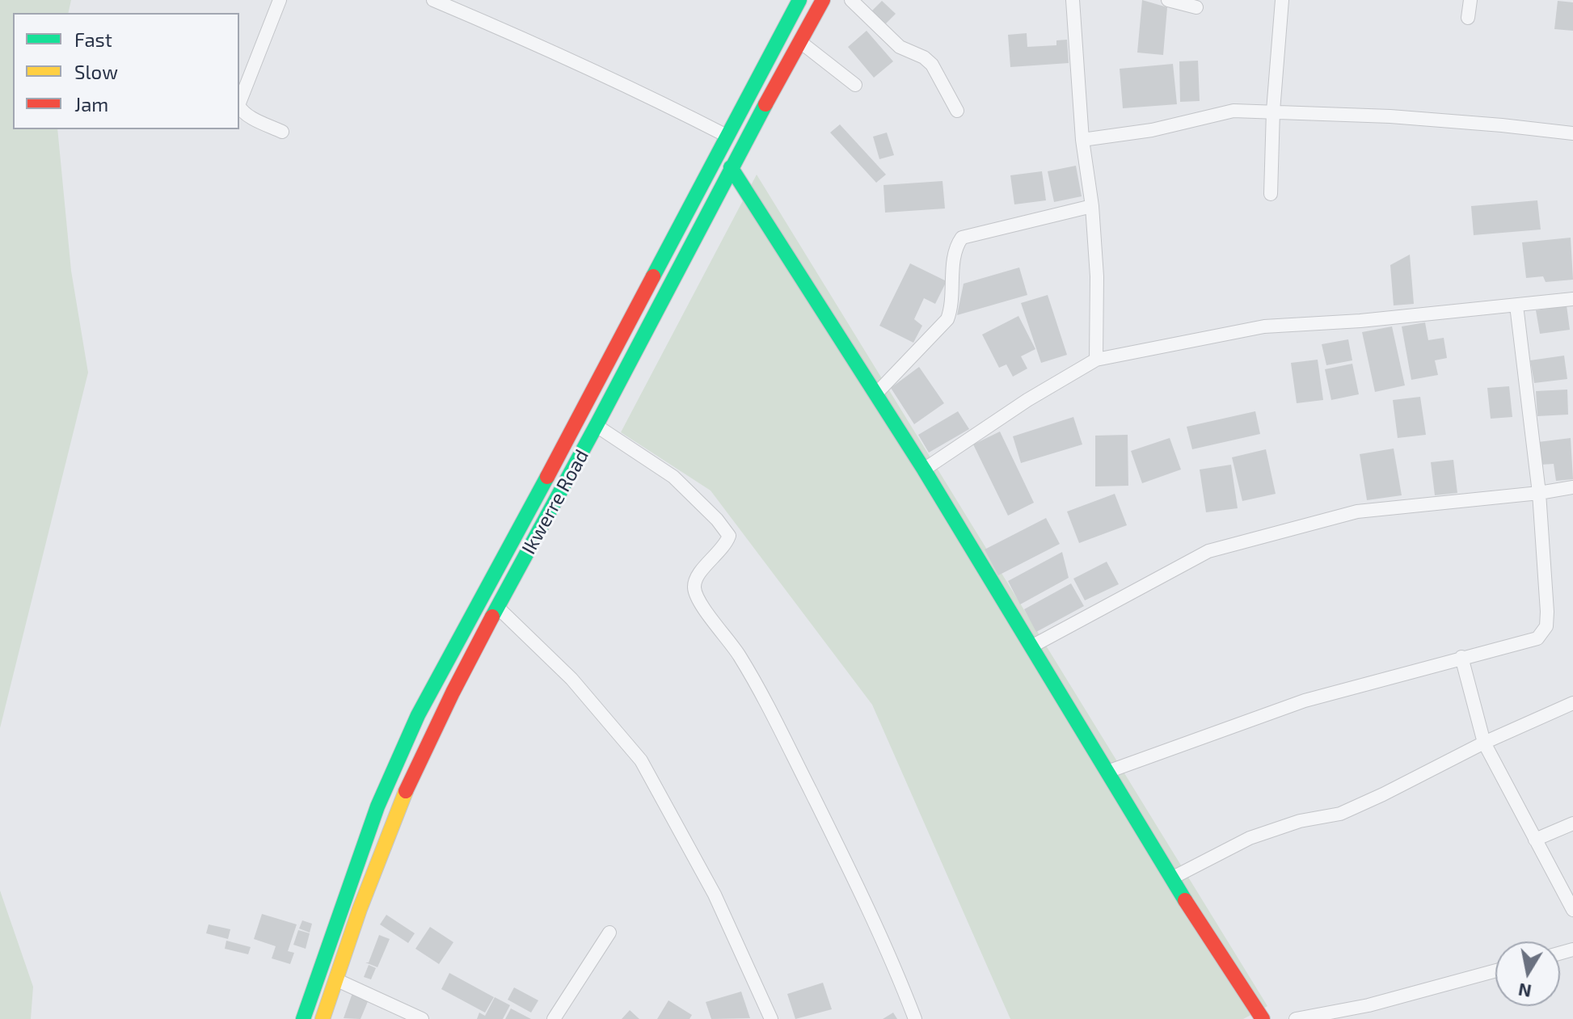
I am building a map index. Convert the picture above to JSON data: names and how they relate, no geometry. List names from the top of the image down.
{
  "streets": {
    "main road": ["Ikwerre Road"]
  },
  "legend": ["Fast", "Slow", "Jam"],
  "north": "bottom"
}
